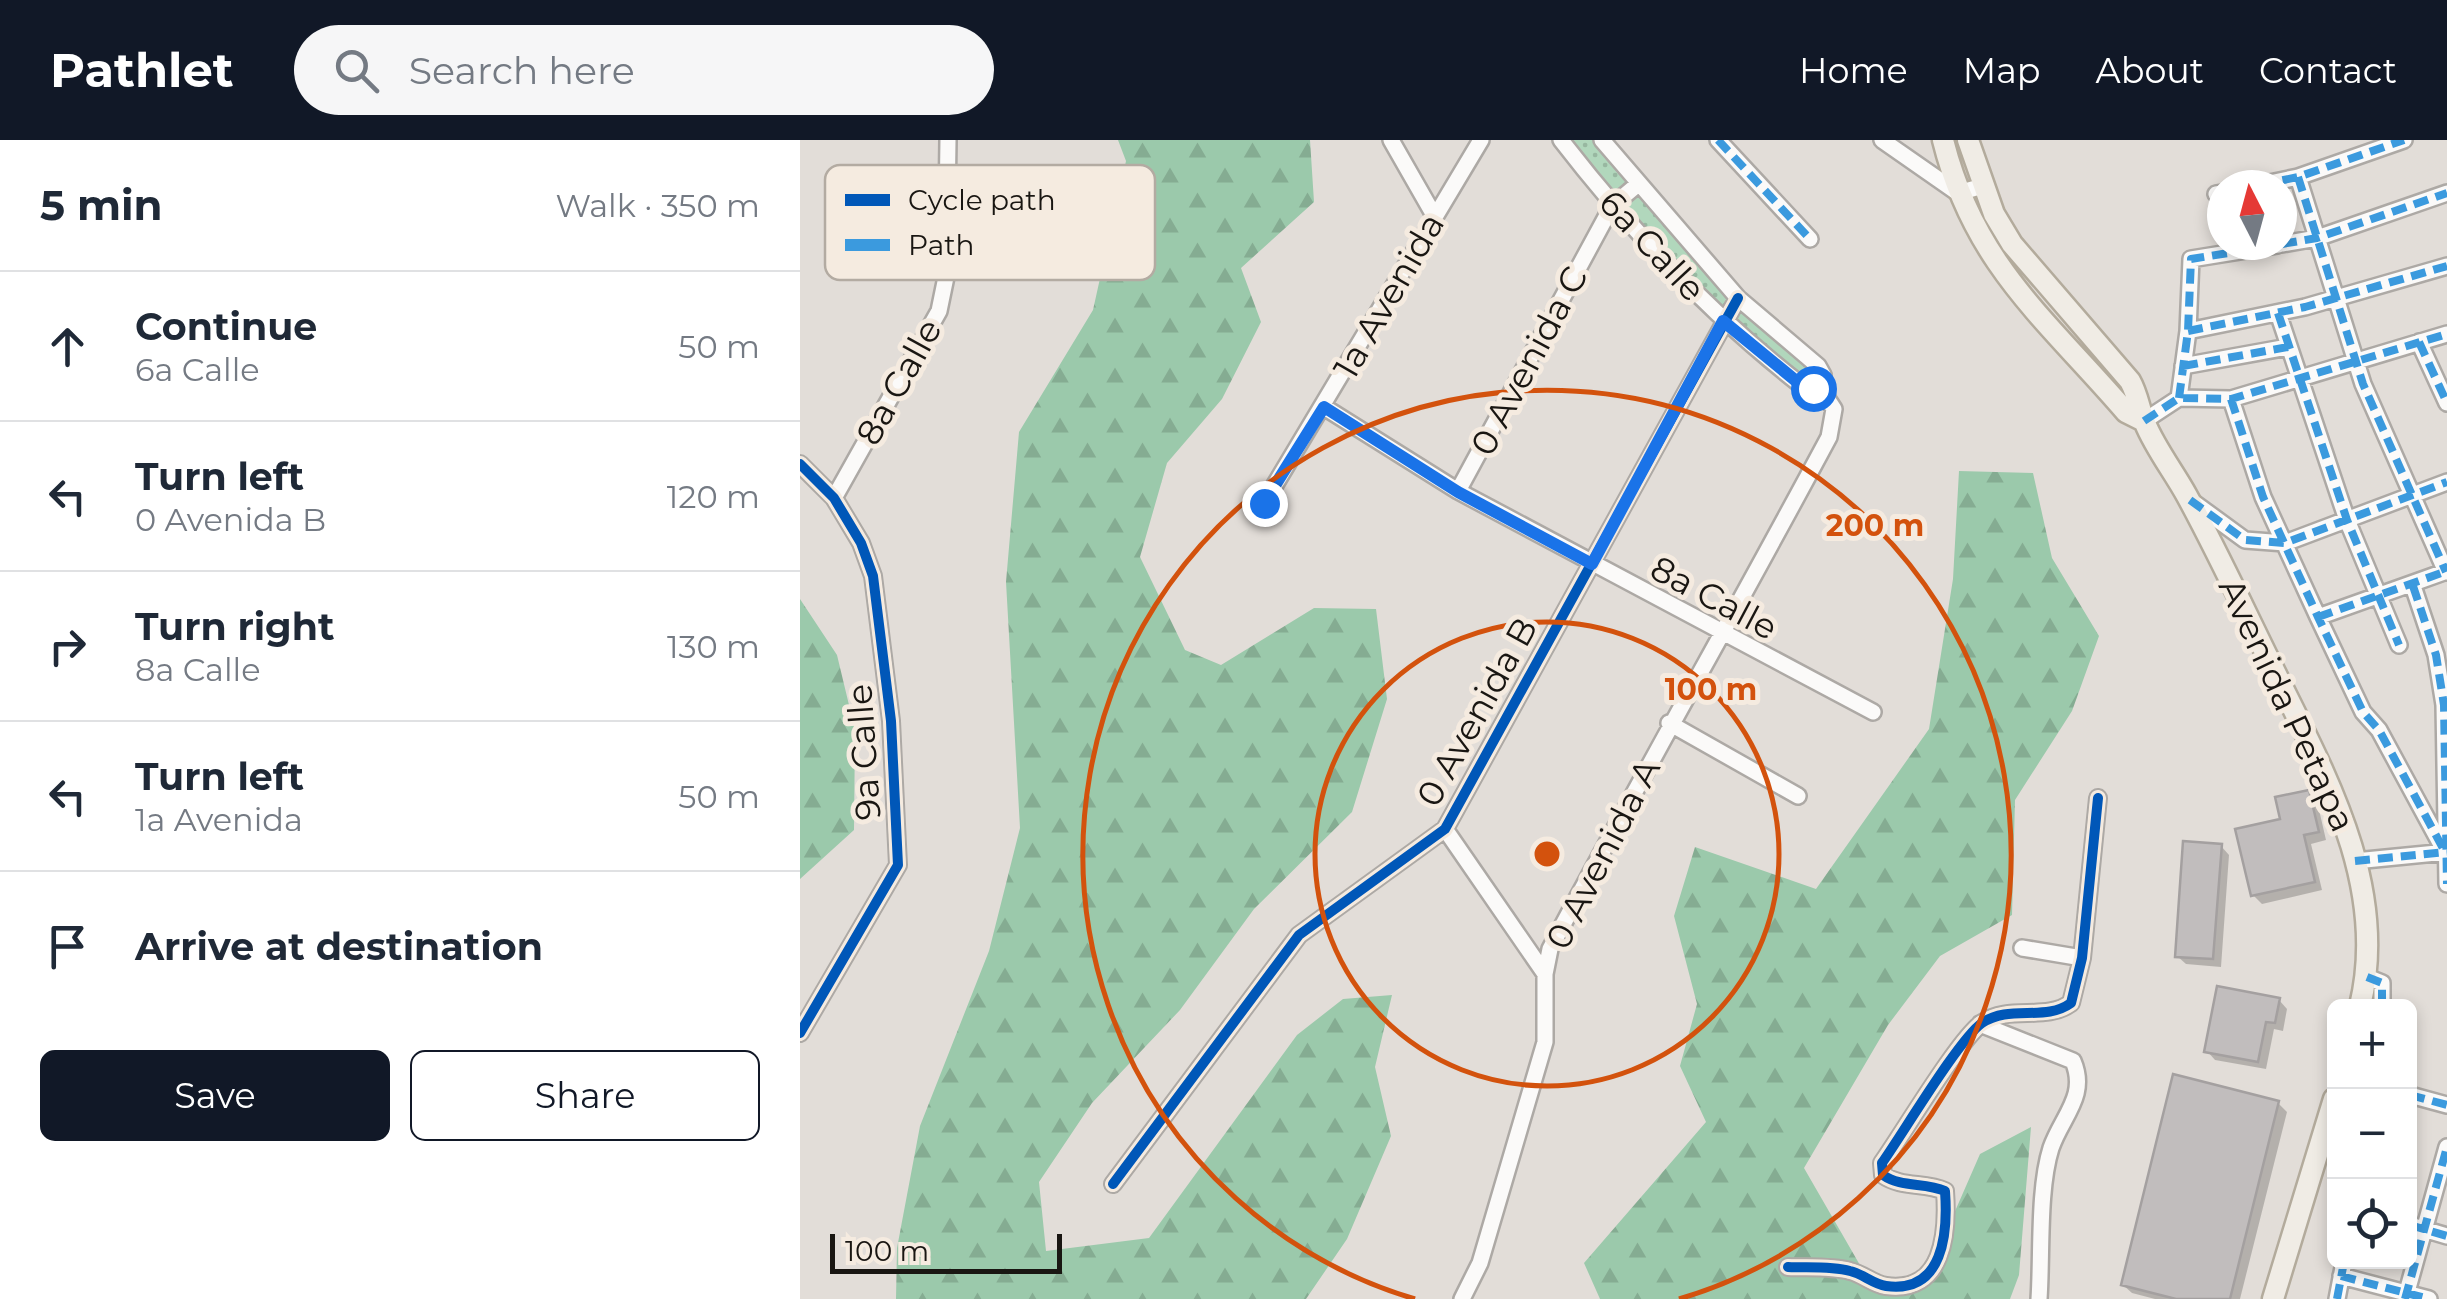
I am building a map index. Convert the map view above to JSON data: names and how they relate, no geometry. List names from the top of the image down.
{
  "streets": {
    "main road": ["Avenida Petapa"],
    "street": [
      "6a Calle",
      "1a Avenida",
      "0 Avenida C",
      "8a Calle",
      "0 Avenida B",
      "9a Calle",
      "0 Avenida A"
    ]
  },
  "crossings": [
    ["6a Calle", "0 Avenida C"],
    ["6a Calle", "0 Avenida B"],
    ["6a Calle", "0 Avenida A"],
    ["1a Avenida", "8a Calle"],
    ["0 Avenida C", "8a Calle"],
    ["8a Calle", "0 Avenida B"],
    ["8a Calle", "9a Calle"],
    ["8a Calle", "0 Avenida A"]
  ],
  "legend": ["Cycle path", "Path"],
  "scale_bar": "100 m",
  "north": "top",
  "page": {
    "header": "Pathlet",
    "search": "Search here",
    "nav": [
      "Home",
      "Map",
      "About",
      "Contact"
    ],
    "heading": ["5 min", "Walk · 350 m"],
    "list": [
      ["Continue", "6a Calle", "50 m"],
      ["Turn left", "0 Avenida B", "120 m"],
      ["Turn right", "8a Calle", "130 m"],
      ["Turn left", "1a Avenida", "50 m"],
      "Arrive at destination"
    ],
    "map_buttons": ["+", "−"],
    "buttons": ["Save", "Share"],
    "scale": "100 m"
  },
  "rings": ["200 m", "100 m"]
}
